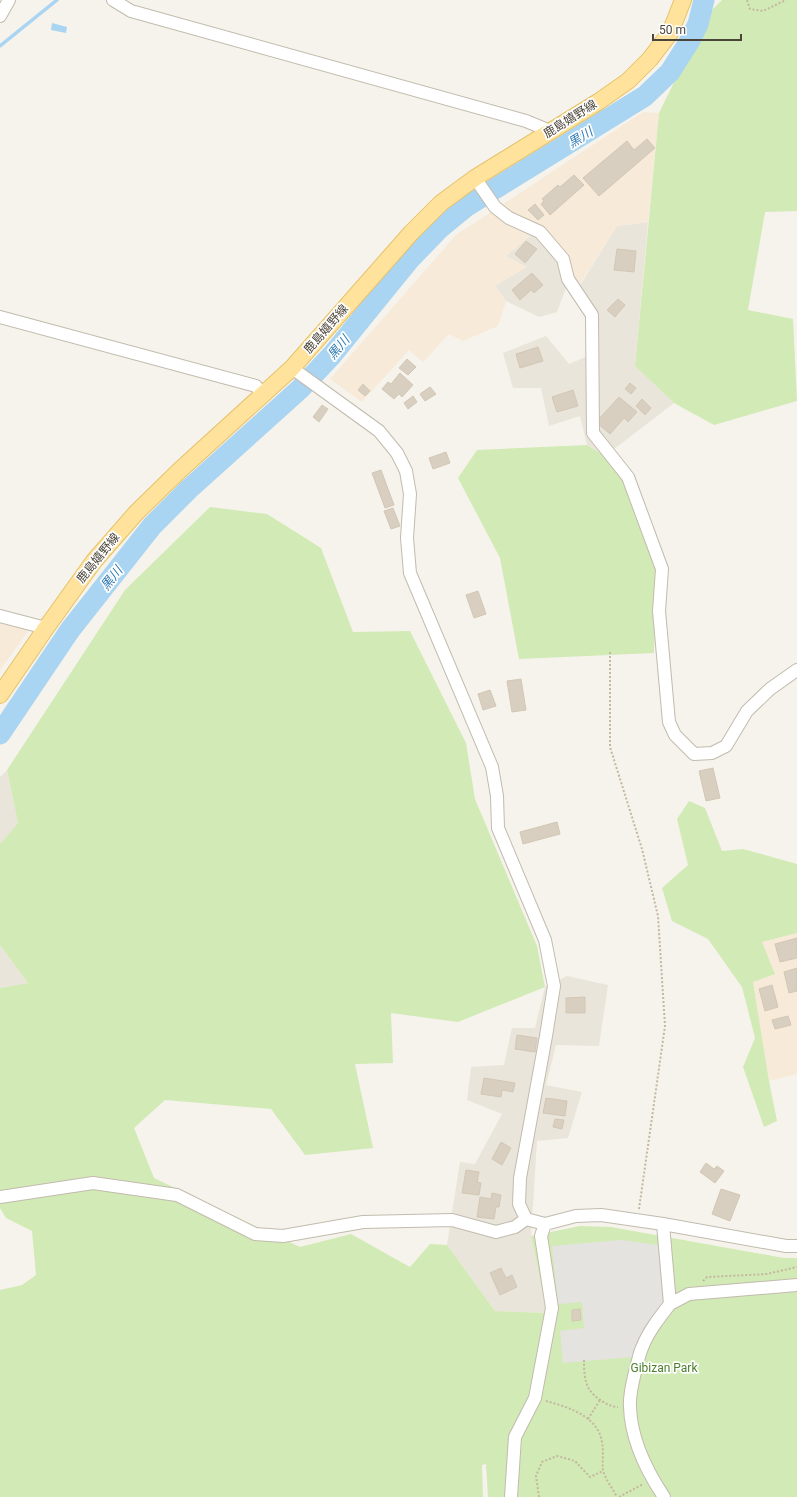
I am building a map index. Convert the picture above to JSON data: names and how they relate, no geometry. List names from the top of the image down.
{
  "streets": {
    "main road": ["鹿島嬉野線"]
  },
  "water": ["黒川"],
  "parks": ["Gibizan Park"],
  "scale_bar": "50 m"
}
